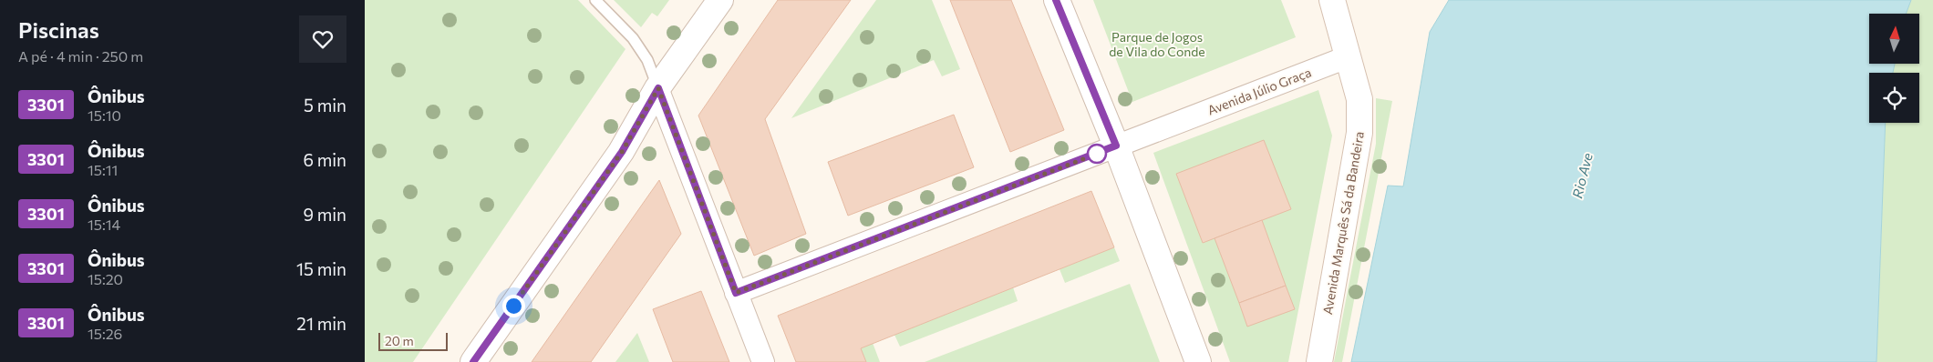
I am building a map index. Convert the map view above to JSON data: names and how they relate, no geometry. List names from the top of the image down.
{
  "streets": {
    "street": ["Avenida Júlio Graça", "Avenida Marquês Sá da Bandeira"]
  },
  "crossings": [
    ["Avenida Júlio Graça", "Avenida Marquês Sá da Bandeira"]
  ],
  "water": ["Rio Ave"],
  "parks": ["Parque de Jogos de Vila do Conde"],
  "lines": ["bus line 3301"],
  "scale_bar": "20 m",
  "north": "top",
  "page": {
    "heading": ["Piscinas", "A pé · 4 min · 250 m"],
    "list": [
      {
        "mark": "3301",
        "name": "Ônibus",
        "note": "15:10",
        "value": "5 min"
      },
      {
        "mark": "3301",
        "name": "Ônibus",
        "note": "15:11",
        "value": "6 min"
      },
      {
        "mark": "3301",
        "name": "Ônibus",
        "note": "15:14",
        "value": "9 min"
      },
      {
        "mark": "3301",
        "name": "Ônibus",
        "note": "15:20",
        "value": "15 min"
      },
      {
        "mark": "3301",
        "name": "Ônibus",
        "note": "15:26",
        "value": "21 min"
      }
    ],
    "scale": "20 m"
  }
}
